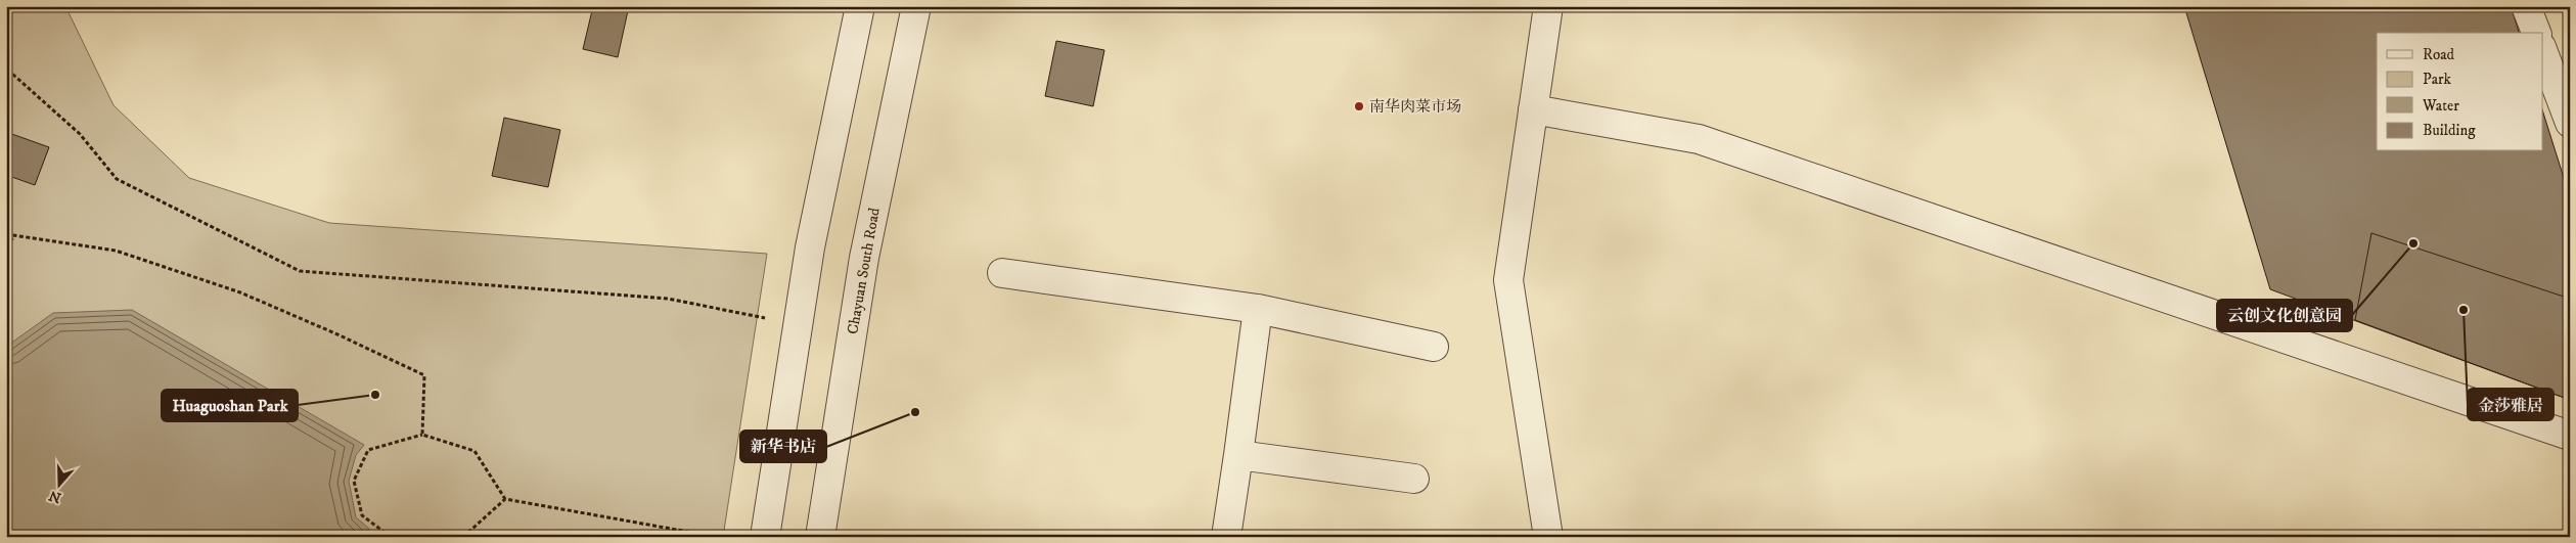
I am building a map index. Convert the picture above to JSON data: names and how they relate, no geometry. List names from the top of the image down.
{
  "streets": {
    "street": ["Chayuan South Road"]
  },
  "places": [
    "南华肉菜市场",
    "云创文化创意园",
    "金莎雅居",
    "Huaguoshan Park",
    "新华书店"
  ],
  "legend": [
    "Road",
    "Park",
    "Water",
    "Building"
  ],
  "north": "bottom"
}
